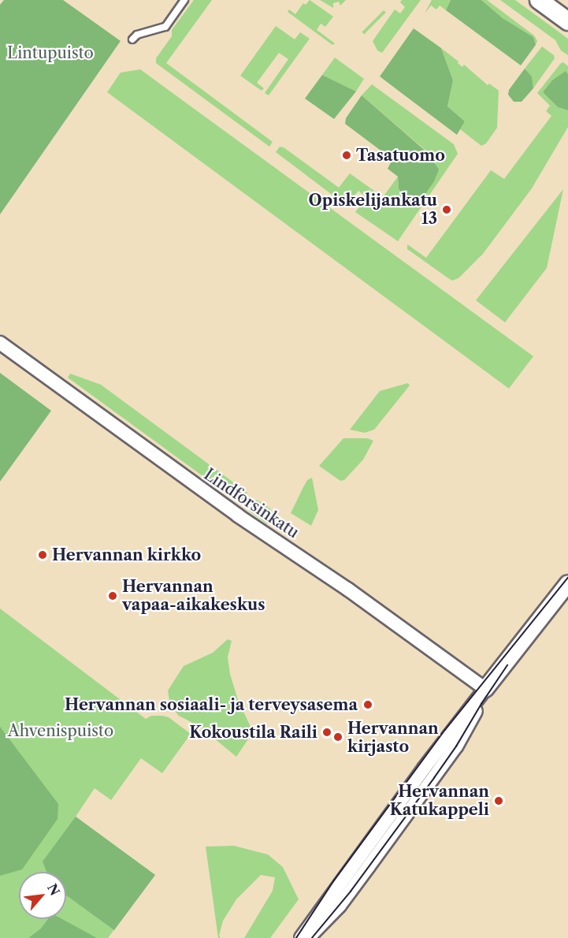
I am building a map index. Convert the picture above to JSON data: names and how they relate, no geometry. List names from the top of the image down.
{
  "streets": {
    "street": ["Lindforsinkatu"]
  },
  "parks": ["Lintupuisto", "Ahvenispuisto"],
  "places": [
    "Tasatuomo",
    "Opiskelijankatu 13",
    "Hervannan kirkko",
    "Hervannan vapaa-aikakeskus",
    "Hervannan sosiaali- ja terveysasema",
    "Kokoustila Raili",
    "Hervannan kirjasto",
    "Hervannan Katukappeli"
  ],
  "north": "top right"
}
